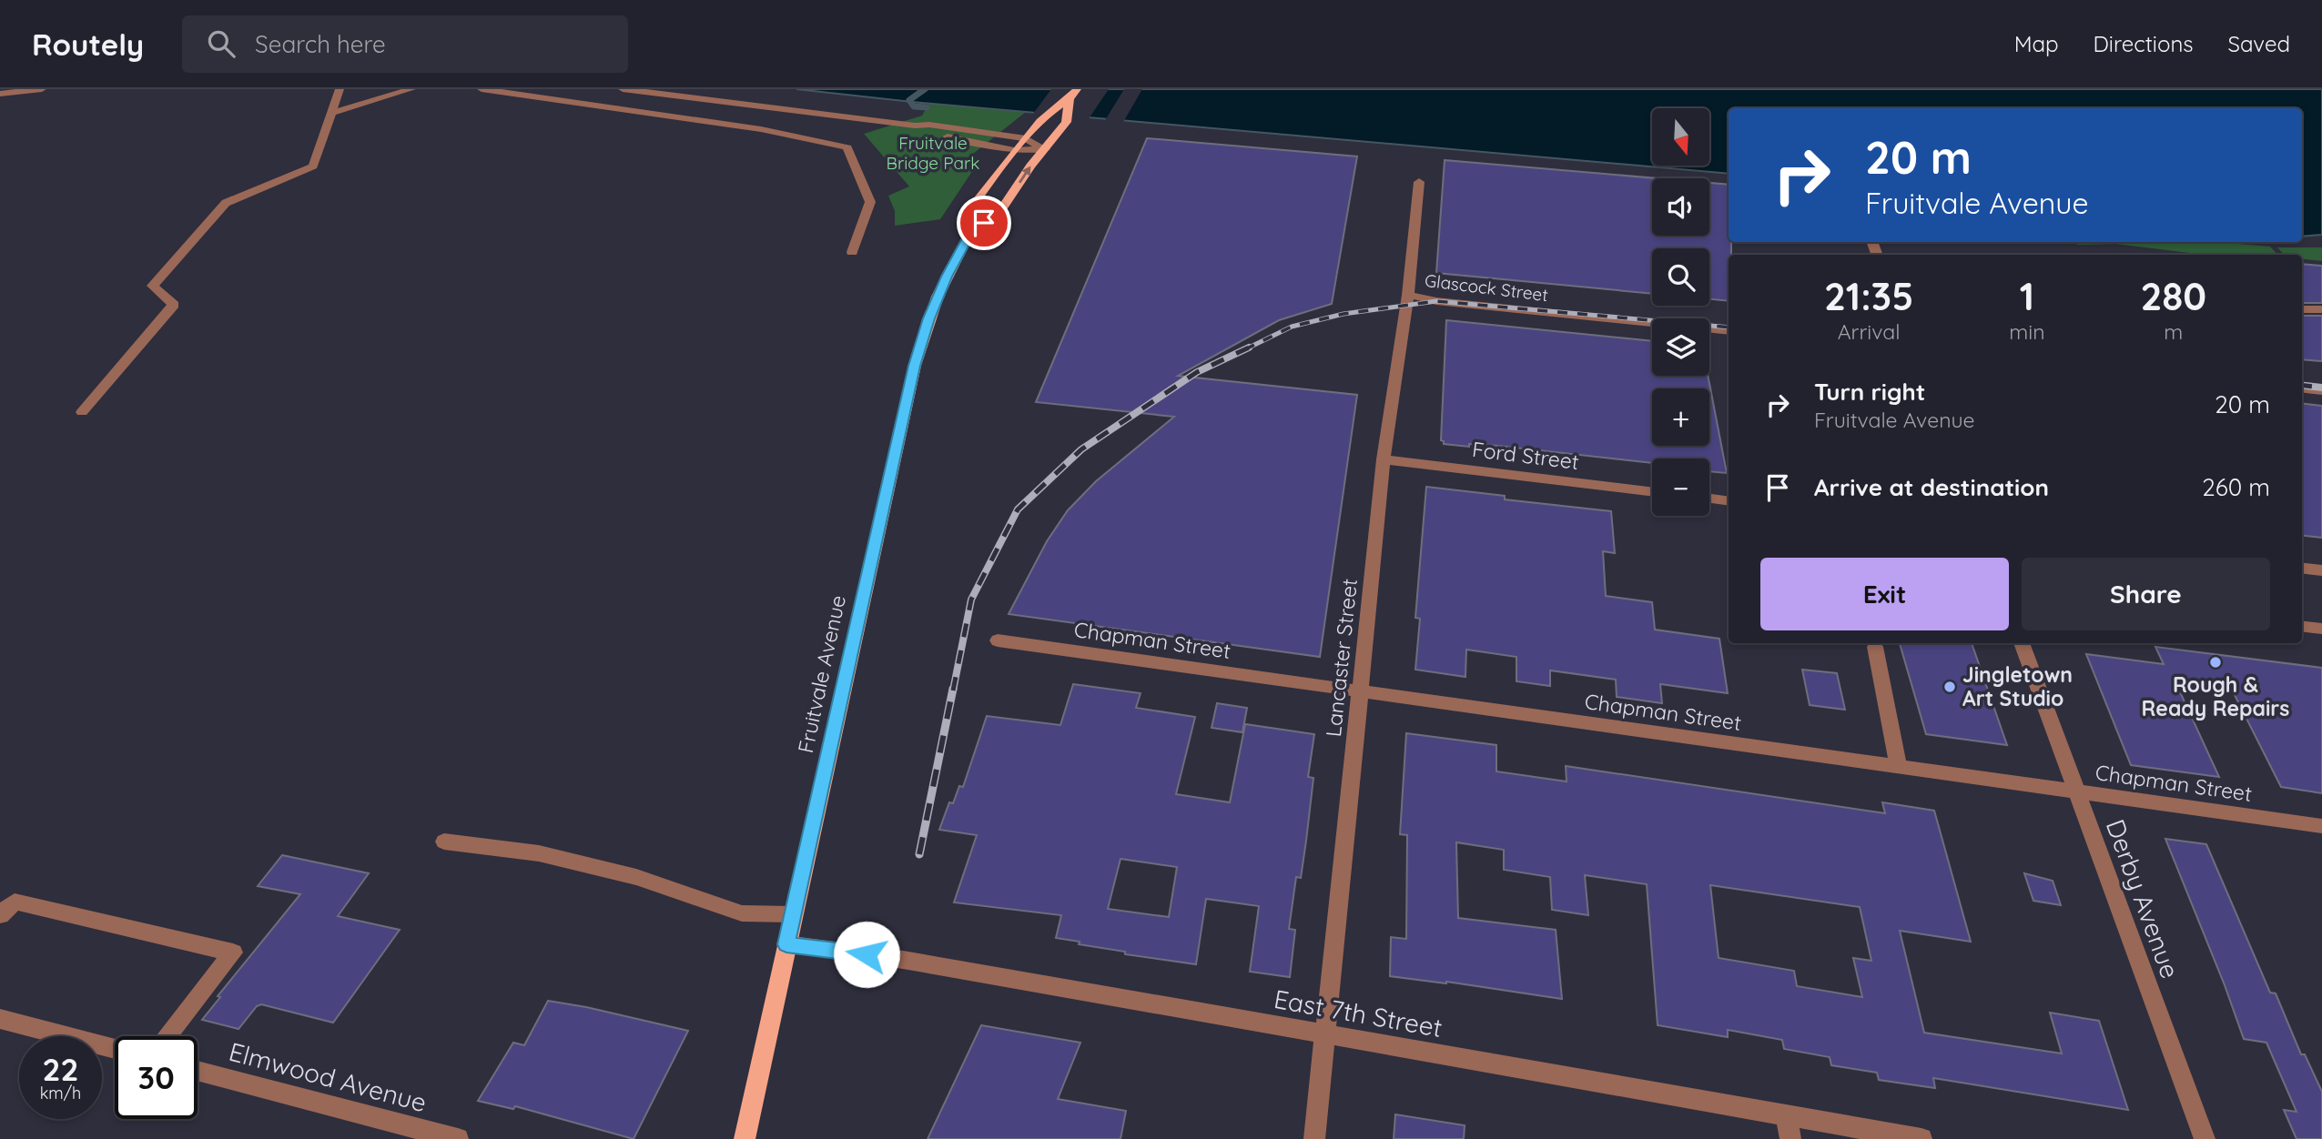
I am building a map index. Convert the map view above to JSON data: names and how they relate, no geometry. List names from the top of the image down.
{
  "streets": {
    "main road": ["Fruitvale Avenue"],
    "street": [
      "Glascock Street",
      "Ford Street",
      "Chapman Street",
      "Lancaster Street",
      "Derby Avenue",
      "East 7th Street",
      "Elmwood Avenue"
    ]
  },
  "crossings": [
    ["Glascock Street", "Lancaster Street"],
    ["Ford Street", "Lancaster Street"],
    ["Chapman Street", "Lancaster Street"],
    ["Chapman Street", "Derby Avenue"],
    ["Lancaster Street", "East 7th Street"],
    ["Fruitvale Avenue", "East 7th Street"]
  ],
  "parks": ["Fruitvale Bridge Park"],
  "places": ["Rough & Ready Repairs", "Jingletown Art Studio"],
  "north": "bottom",
  "page": {
    "header": "Routely",
    "search": "Search here",
    "nav": ["Map", "Directions", "Saved"],
    "map_buttons": ["+", "−"],
    "turn": ["20 m", "Fruitvale Avenue"],
    "eta": [
      "21:35",
      "Arrival",
      "1",
      "min",
      "280",
      "m"
    ],
    "list": [
      {
        "name": "Turn right",
        "note": "Fruitvale Avenue",
        "value": "20 m"
      },
      {
        "name": "Arrive at destination",
        "value": "260 m"
      }
    ],
    "buttons": ["Exit", "Share"],
    "speed": "22 km/h",
    "limit": "30"
  }
}
